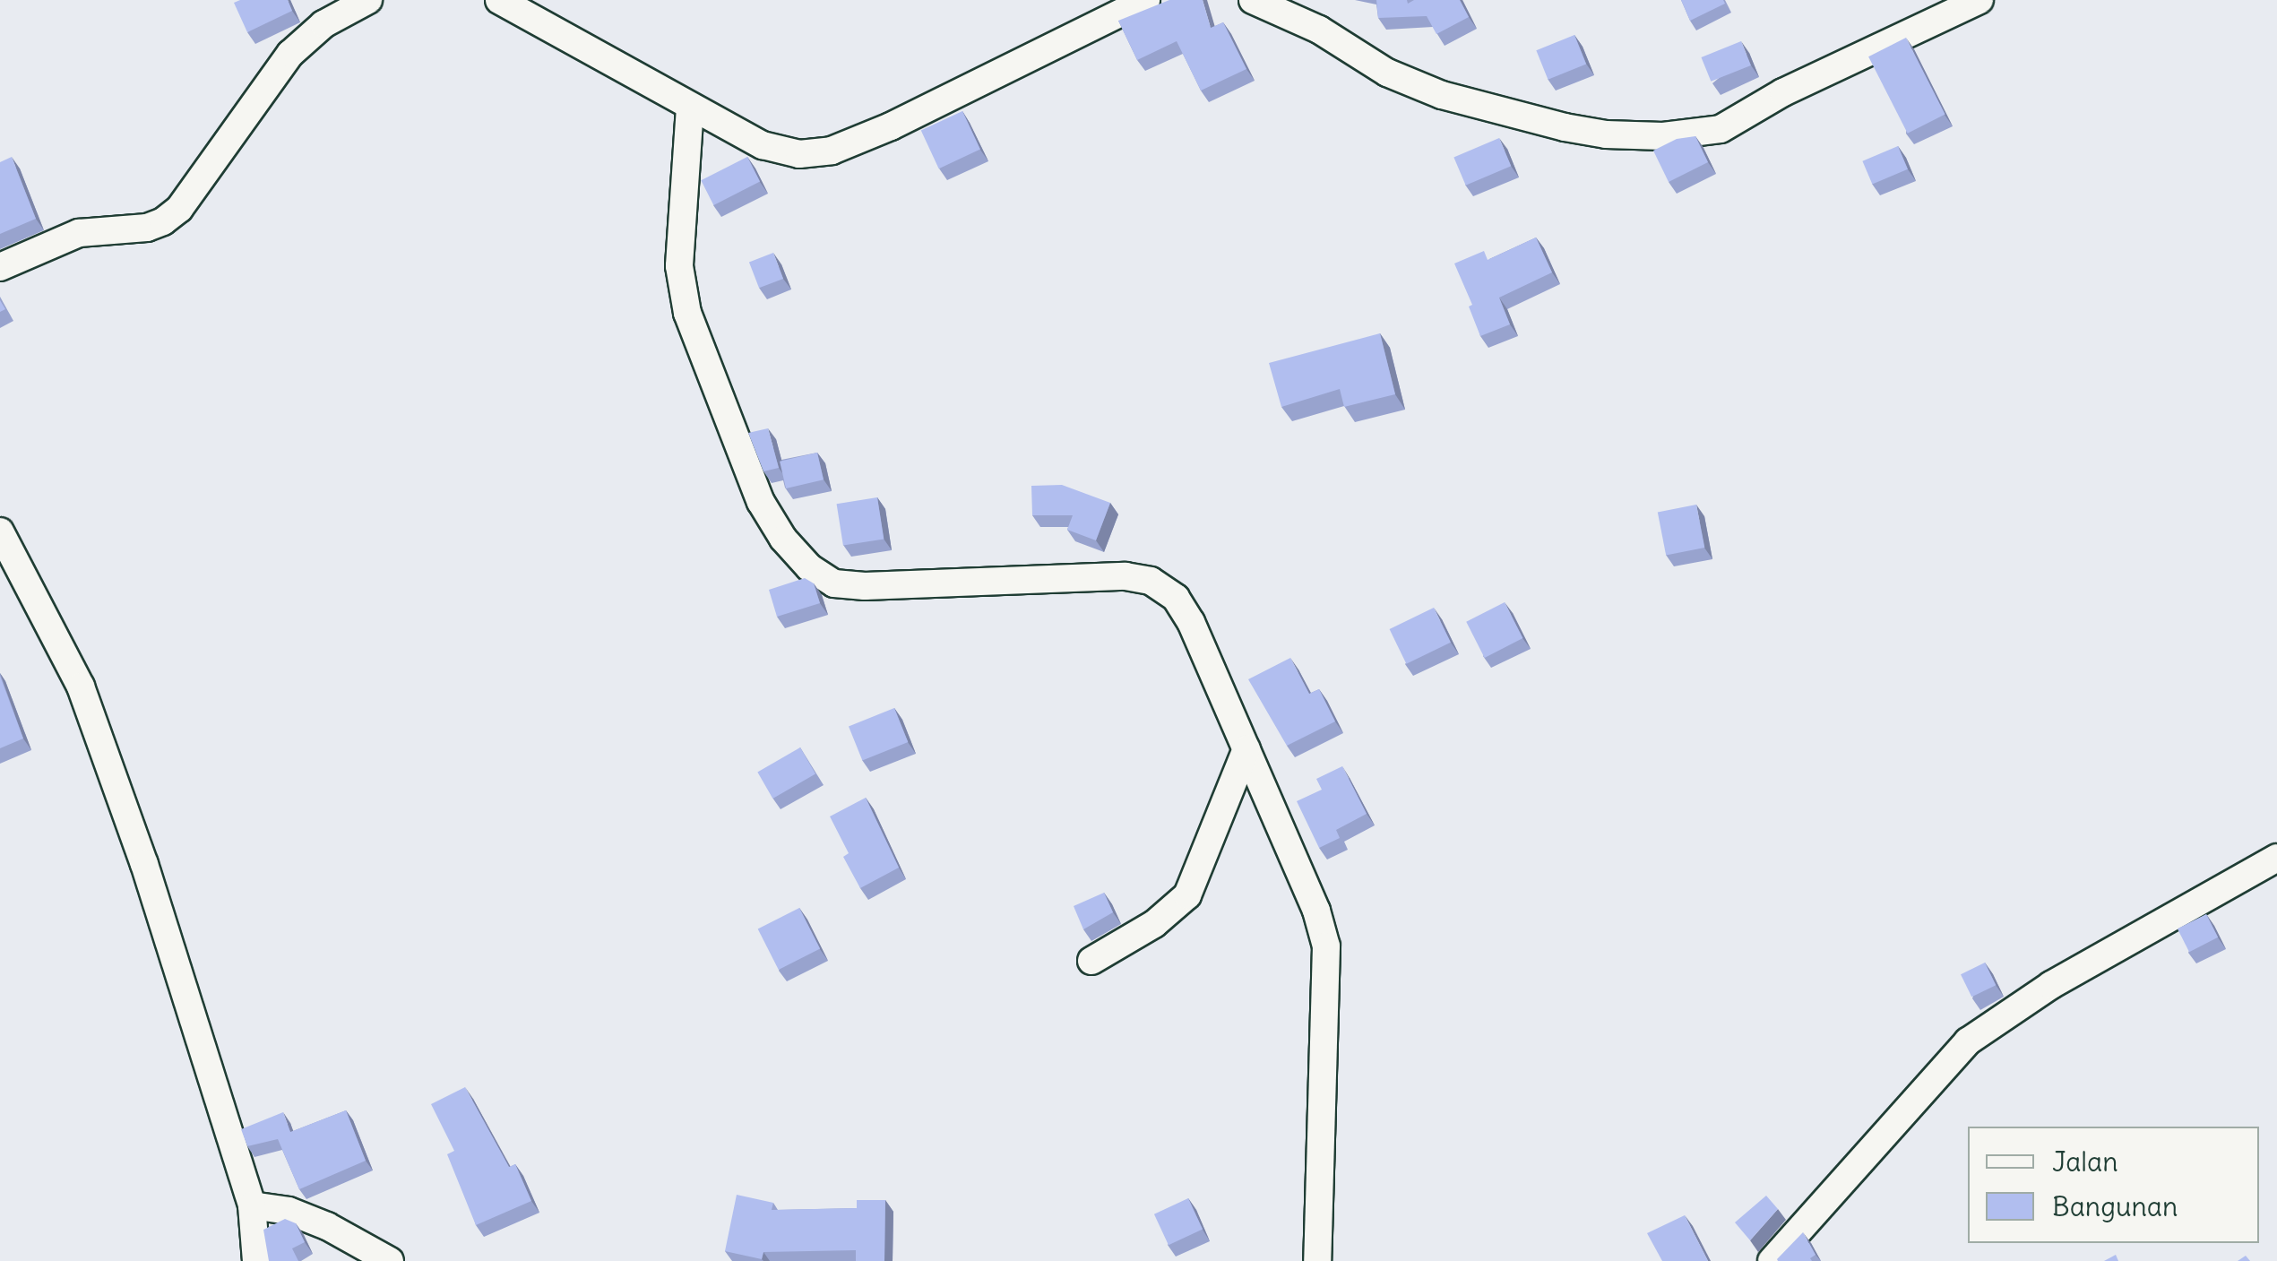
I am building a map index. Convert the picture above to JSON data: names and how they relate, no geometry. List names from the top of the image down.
{
  "legend": ["Jalan", "Bangunan"]
}
